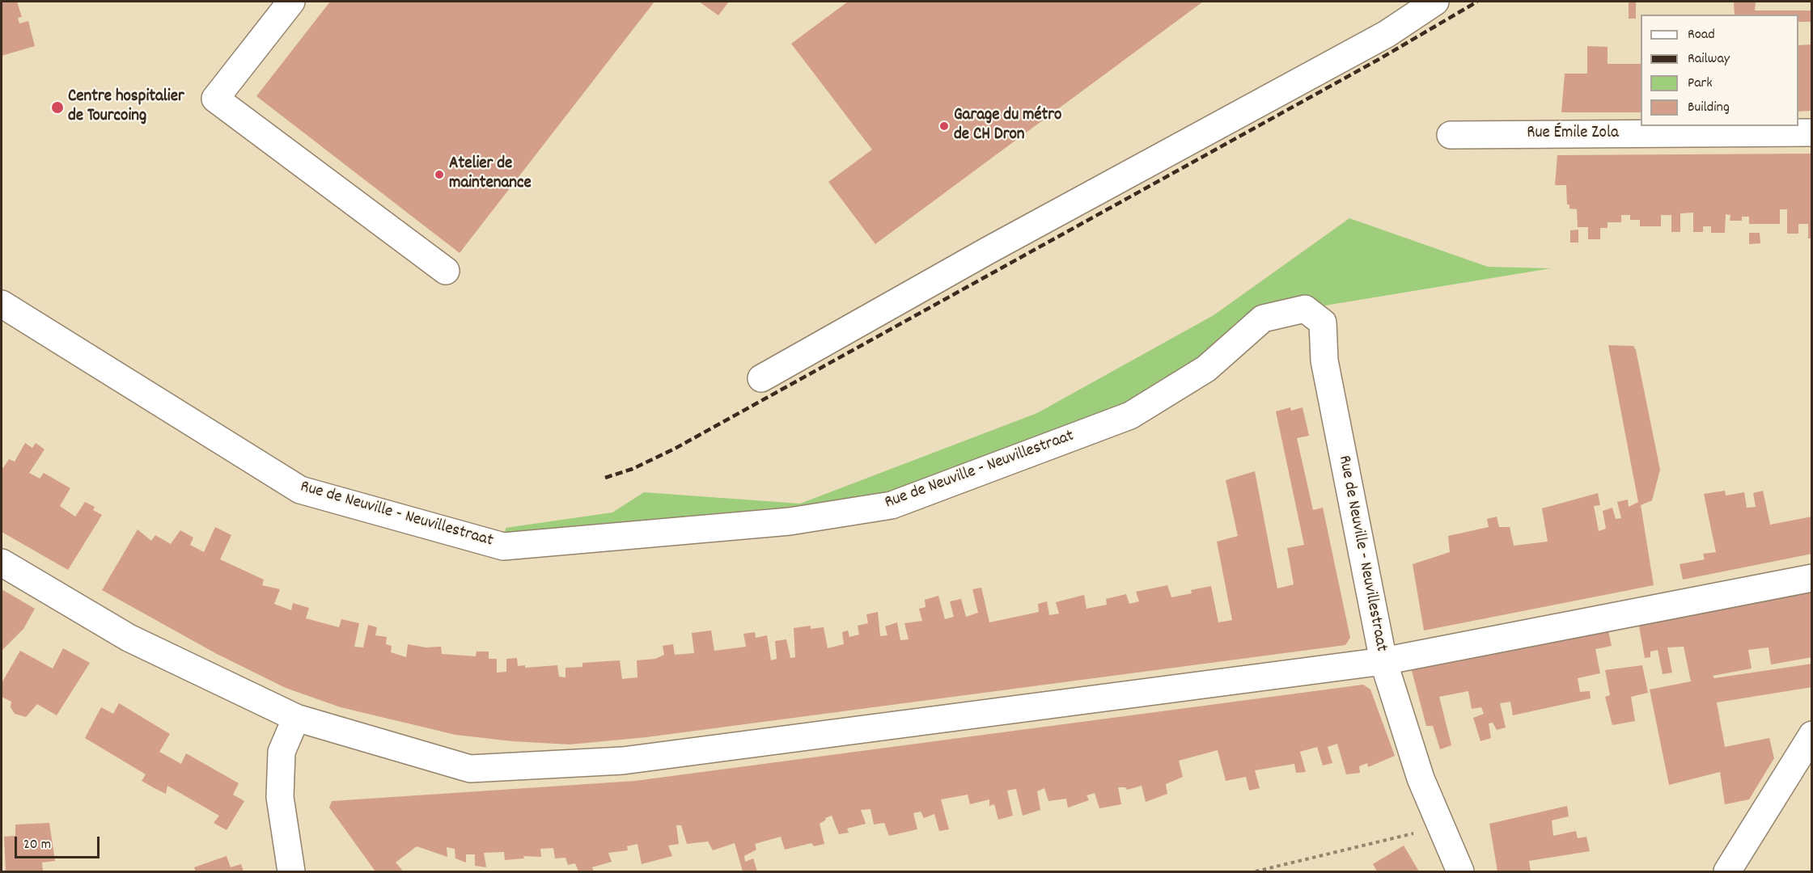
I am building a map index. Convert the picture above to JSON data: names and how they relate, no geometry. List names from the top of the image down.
{
  "streets": {
    "street": ["Rue Émile Zola", "Rue de Neuville - Neuvillestraat"]
  },
  "places": ["Centre hospitalier de Tourcoing", "Garage du métro de CH Dron", "Atelier de maintenance"],
  "legend": [
    "Road",
    "Railway",
    "Park",
    "Building"
  ],
  "scale_bar": "20 m"
}
